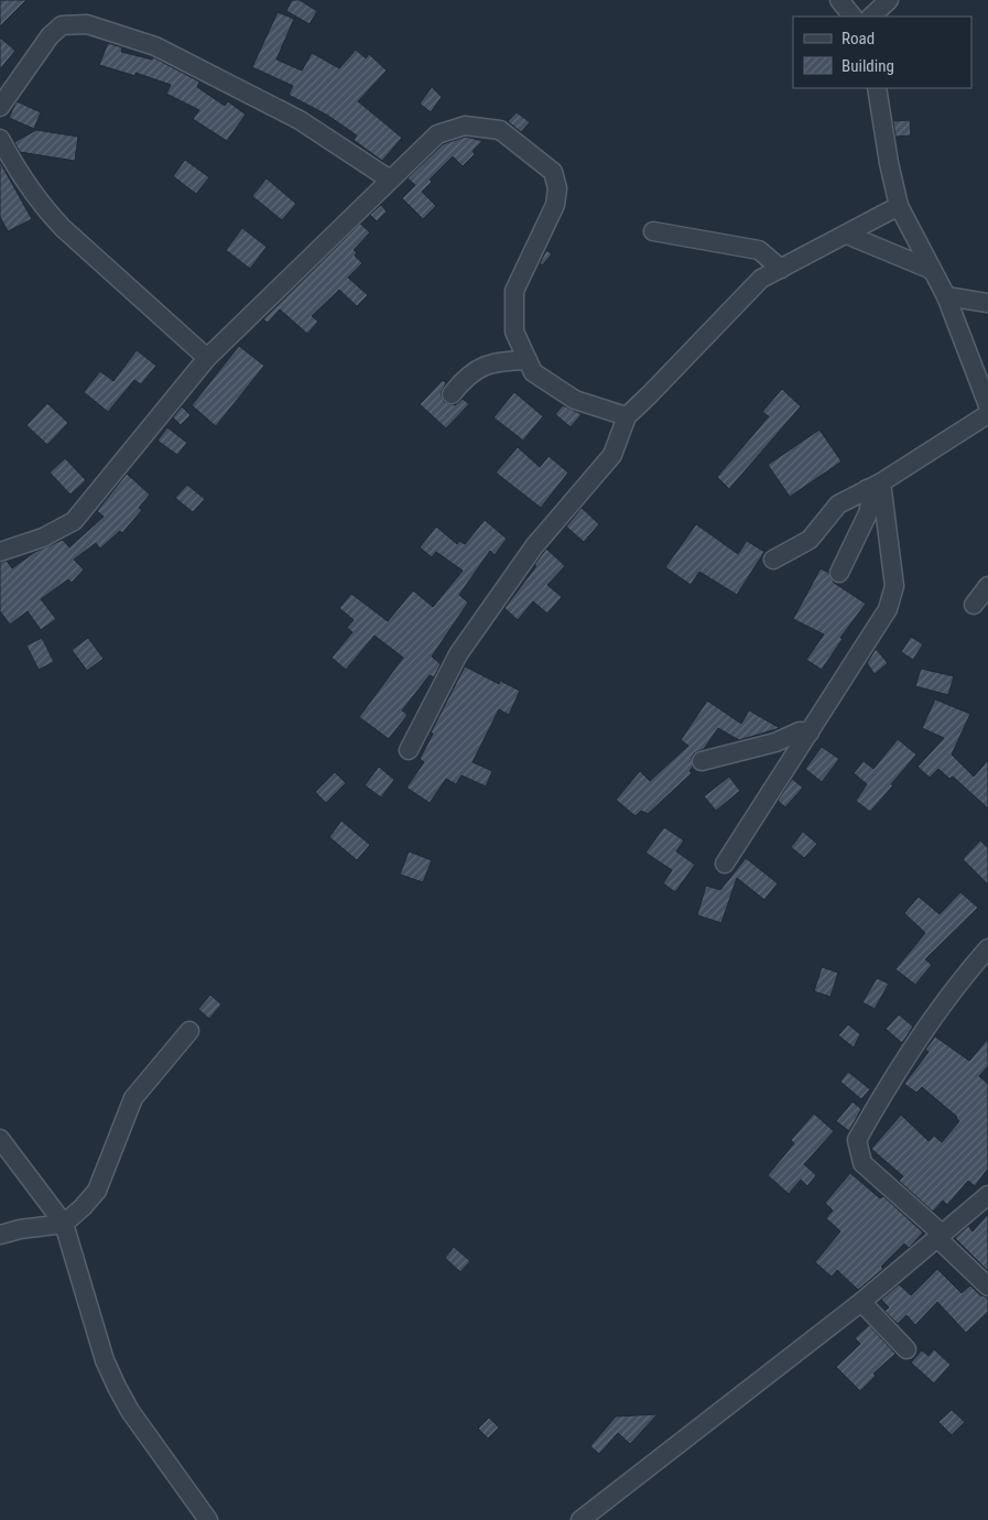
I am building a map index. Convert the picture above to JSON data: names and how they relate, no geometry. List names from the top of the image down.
{
  "legend": ["Road", "Building"]
}
